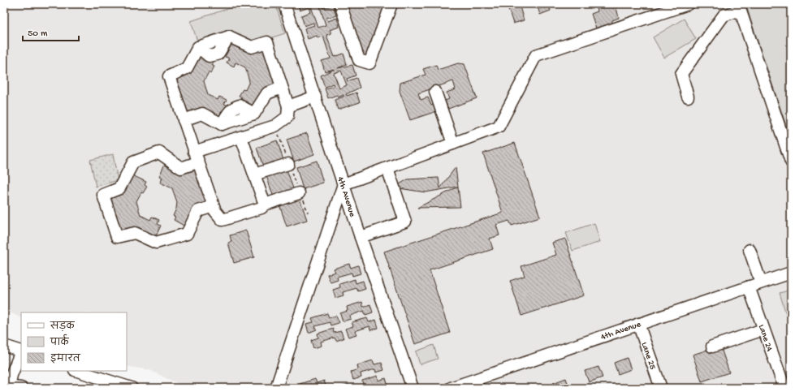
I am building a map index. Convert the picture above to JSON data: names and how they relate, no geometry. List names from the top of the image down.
{
  "streets": {
    "street": ["4th Avenue", "Lane 24", "Lane 25"]
  },
  "crossings": [
    ["4th Avenue", "Lane 24"],
    ["4th Avenue", "Lane 25"]
  ],
  "legend": ["सड़क", "पार्क", "इमारत"],
  "scale_bar": "50 m"
}
